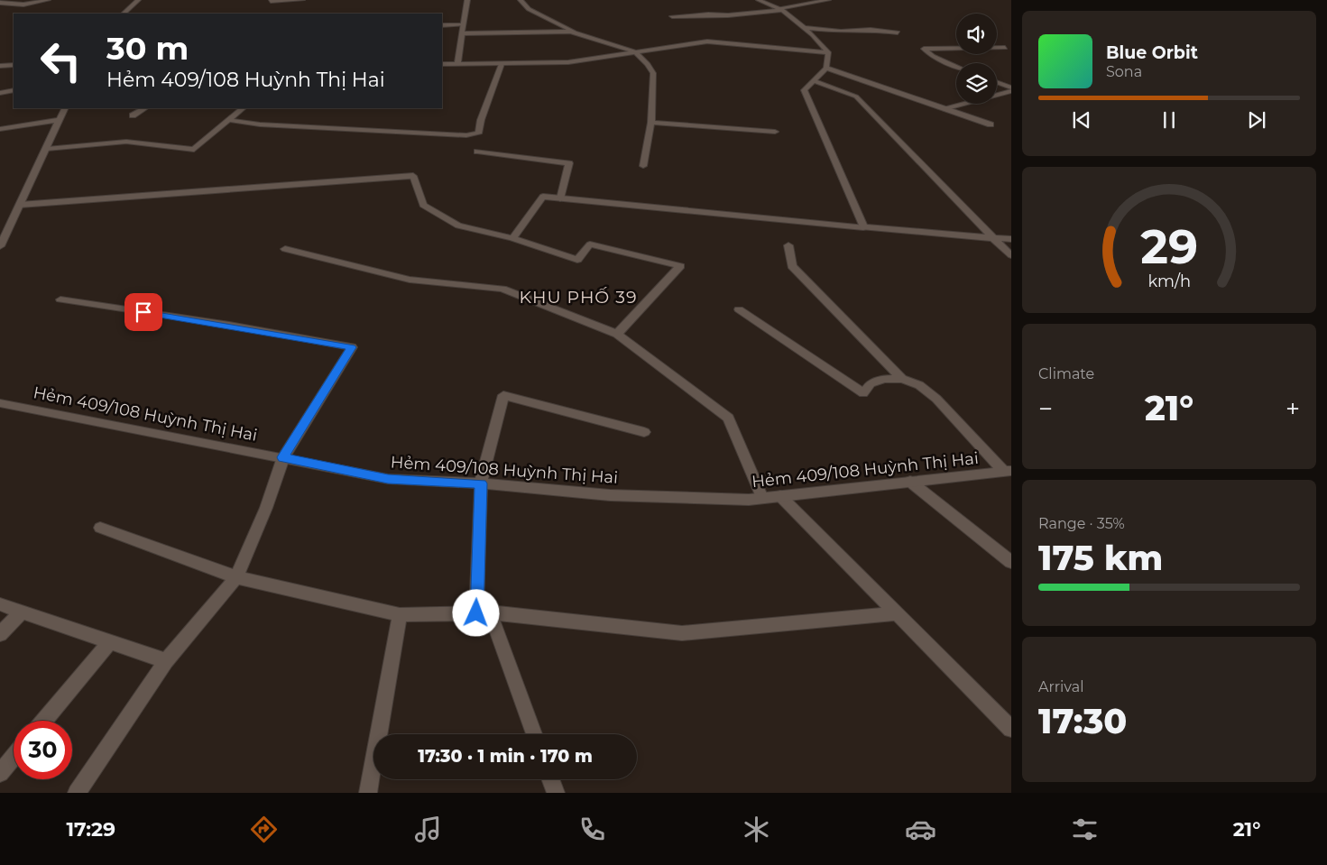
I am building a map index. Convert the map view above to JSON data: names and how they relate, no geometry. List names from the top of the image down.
{
  "streets": {
    "street": ["Hẻm 409/108 Huỳnh Thị Hai"]
  },
  "districts": ["KHU PHỐ 39"],
  "page": {
    "turn": ["30 m", "Hẻm 409/108 Huỳnh Thị Hai"],
    "song": ["Blue Orbit", "Sona"],
    "tile": [
      "Climate",
      ["Range · 35%", "175 km"],
      ["Arrival", "17:30"]
    ],
    "heat": ["−", "21°", "+"],
    "limit": "30",
    "trip": "17:30 · 1 min · 170 m",
    "tabs": ["17:29", "21°"],
    "gauge": ["29", "km/h"]
  }
}
